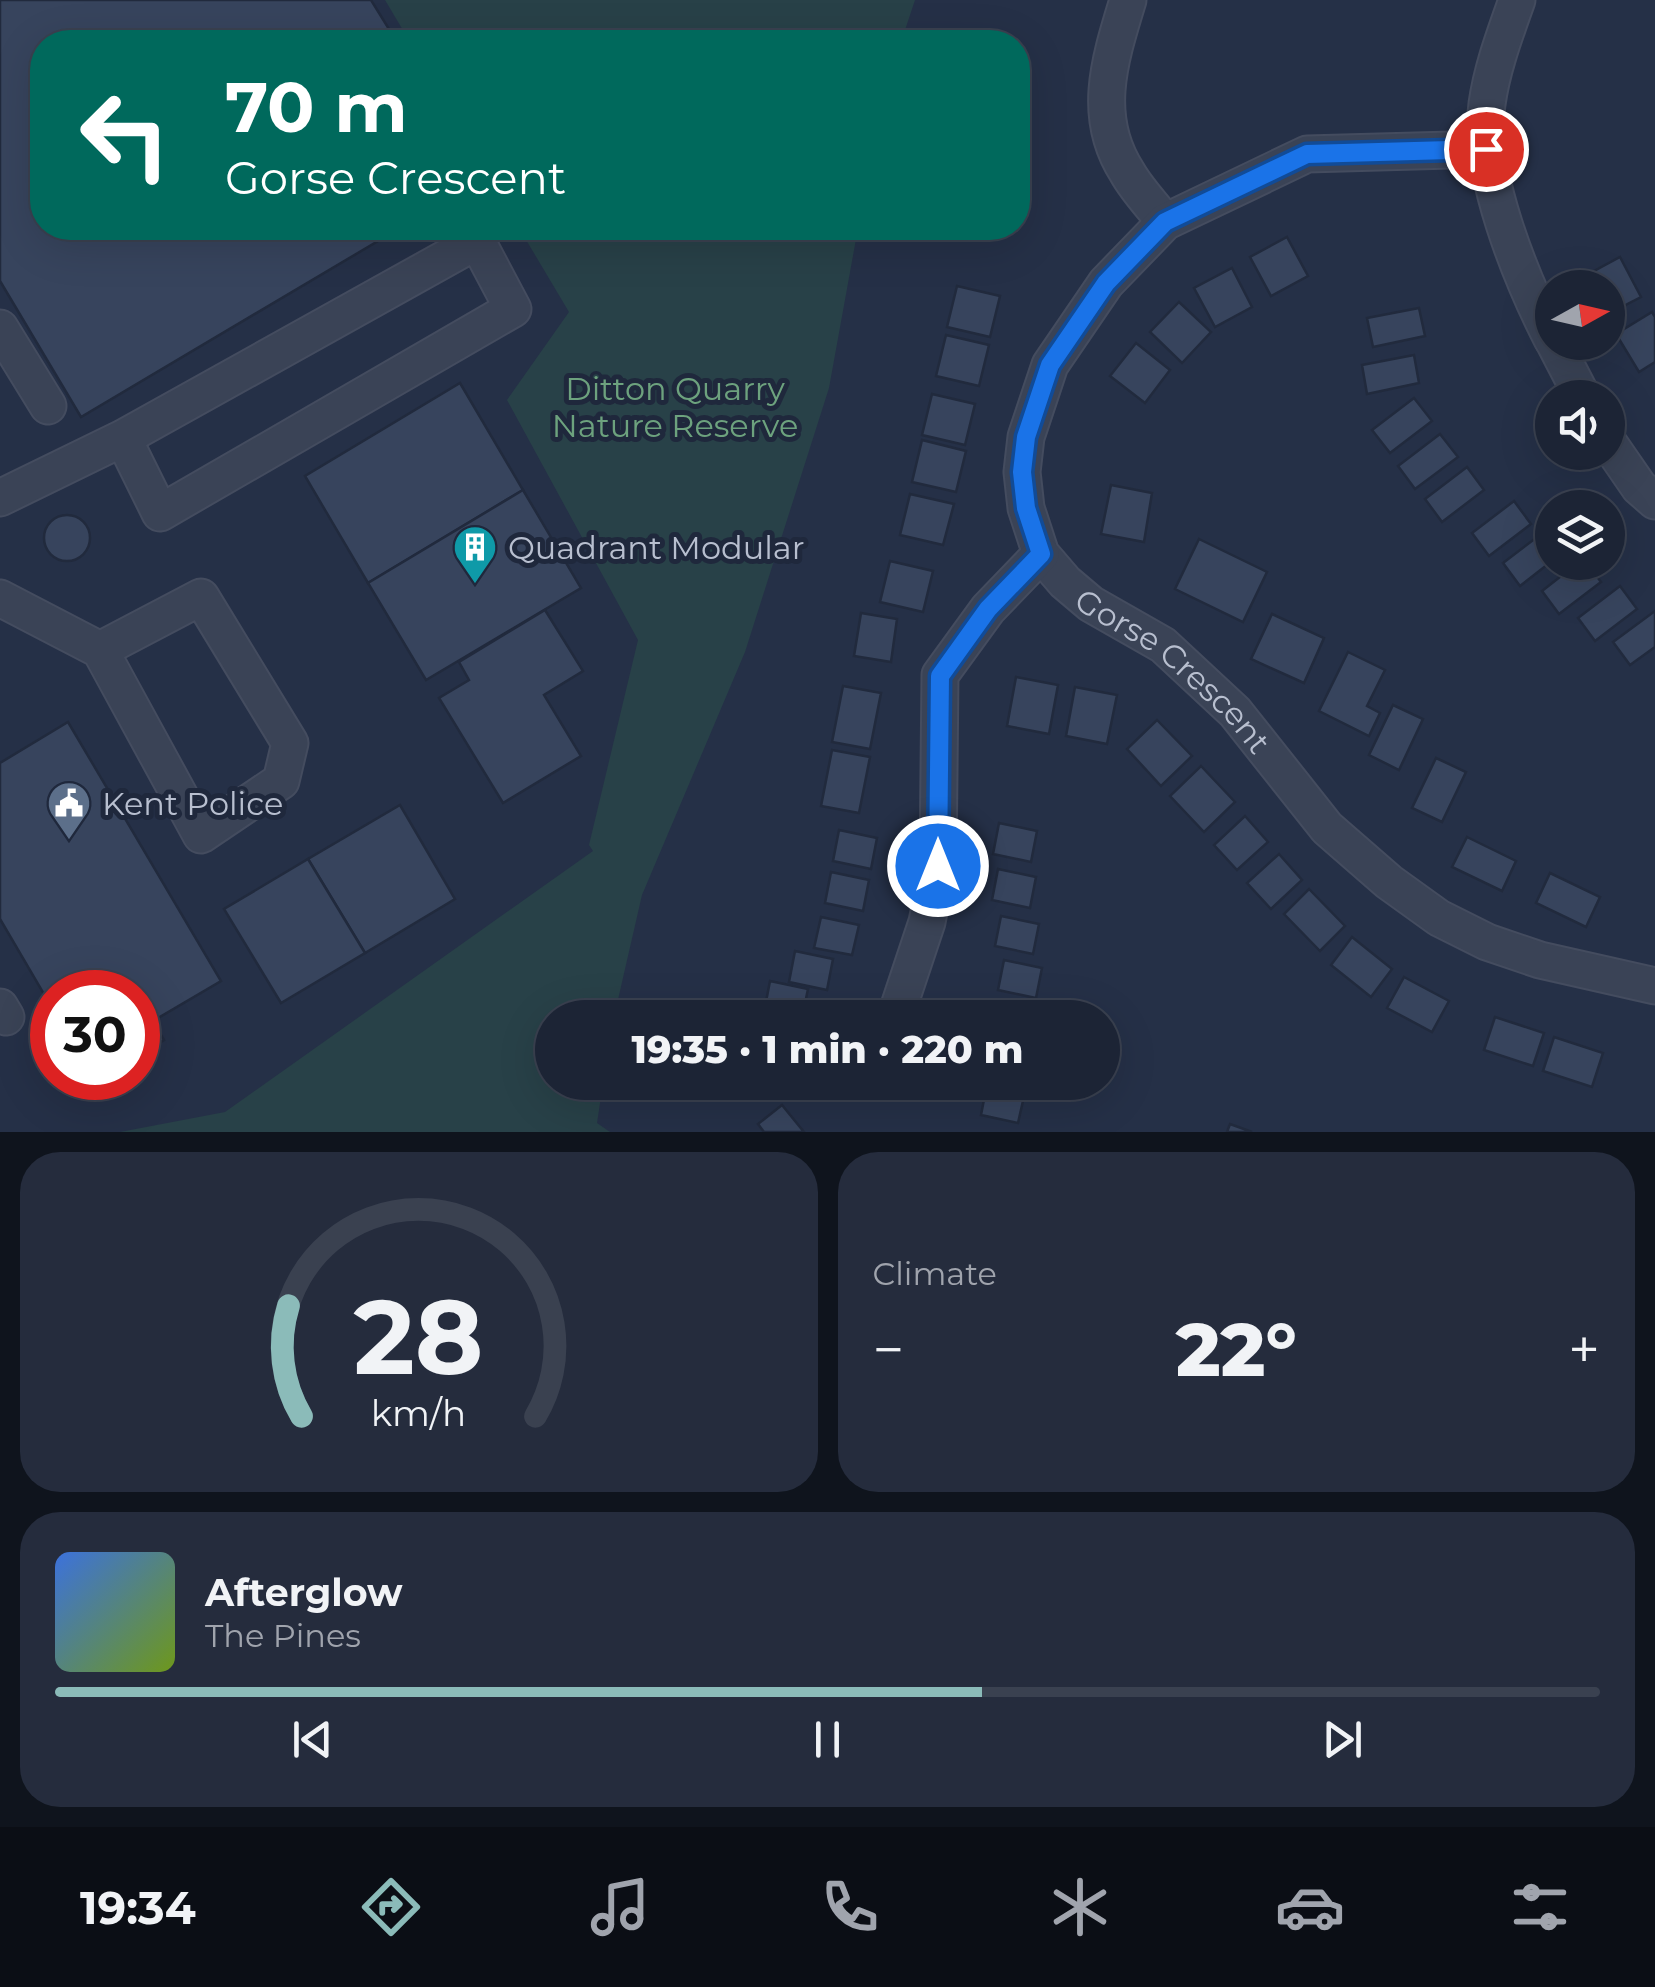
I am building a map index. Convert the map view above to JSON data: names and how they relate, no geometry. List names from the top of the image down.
{
  "streets": {
    "street": ["Gorse Crescent"]
  },
  "parks": ["Ditton Quarry Nature Reserve"],
  "places": {
    "building": ["Quadrant Modular"],
    "public building": ["Kent Police"]
  },
  "north": "right",
  "page": {
    "turn": ["70 m", "Gorse Crescent"],
    "limit": "30",
    "trip": "19:35 · 1 min · 220 m",
    "tile": "Climate",
    "heat": ["−", "22°", "+"],
    "song": ["Afterglow", "The Pines"],
    "tabs": "19:34",
    "gauge": ["28", "km/h"]
  }
}
